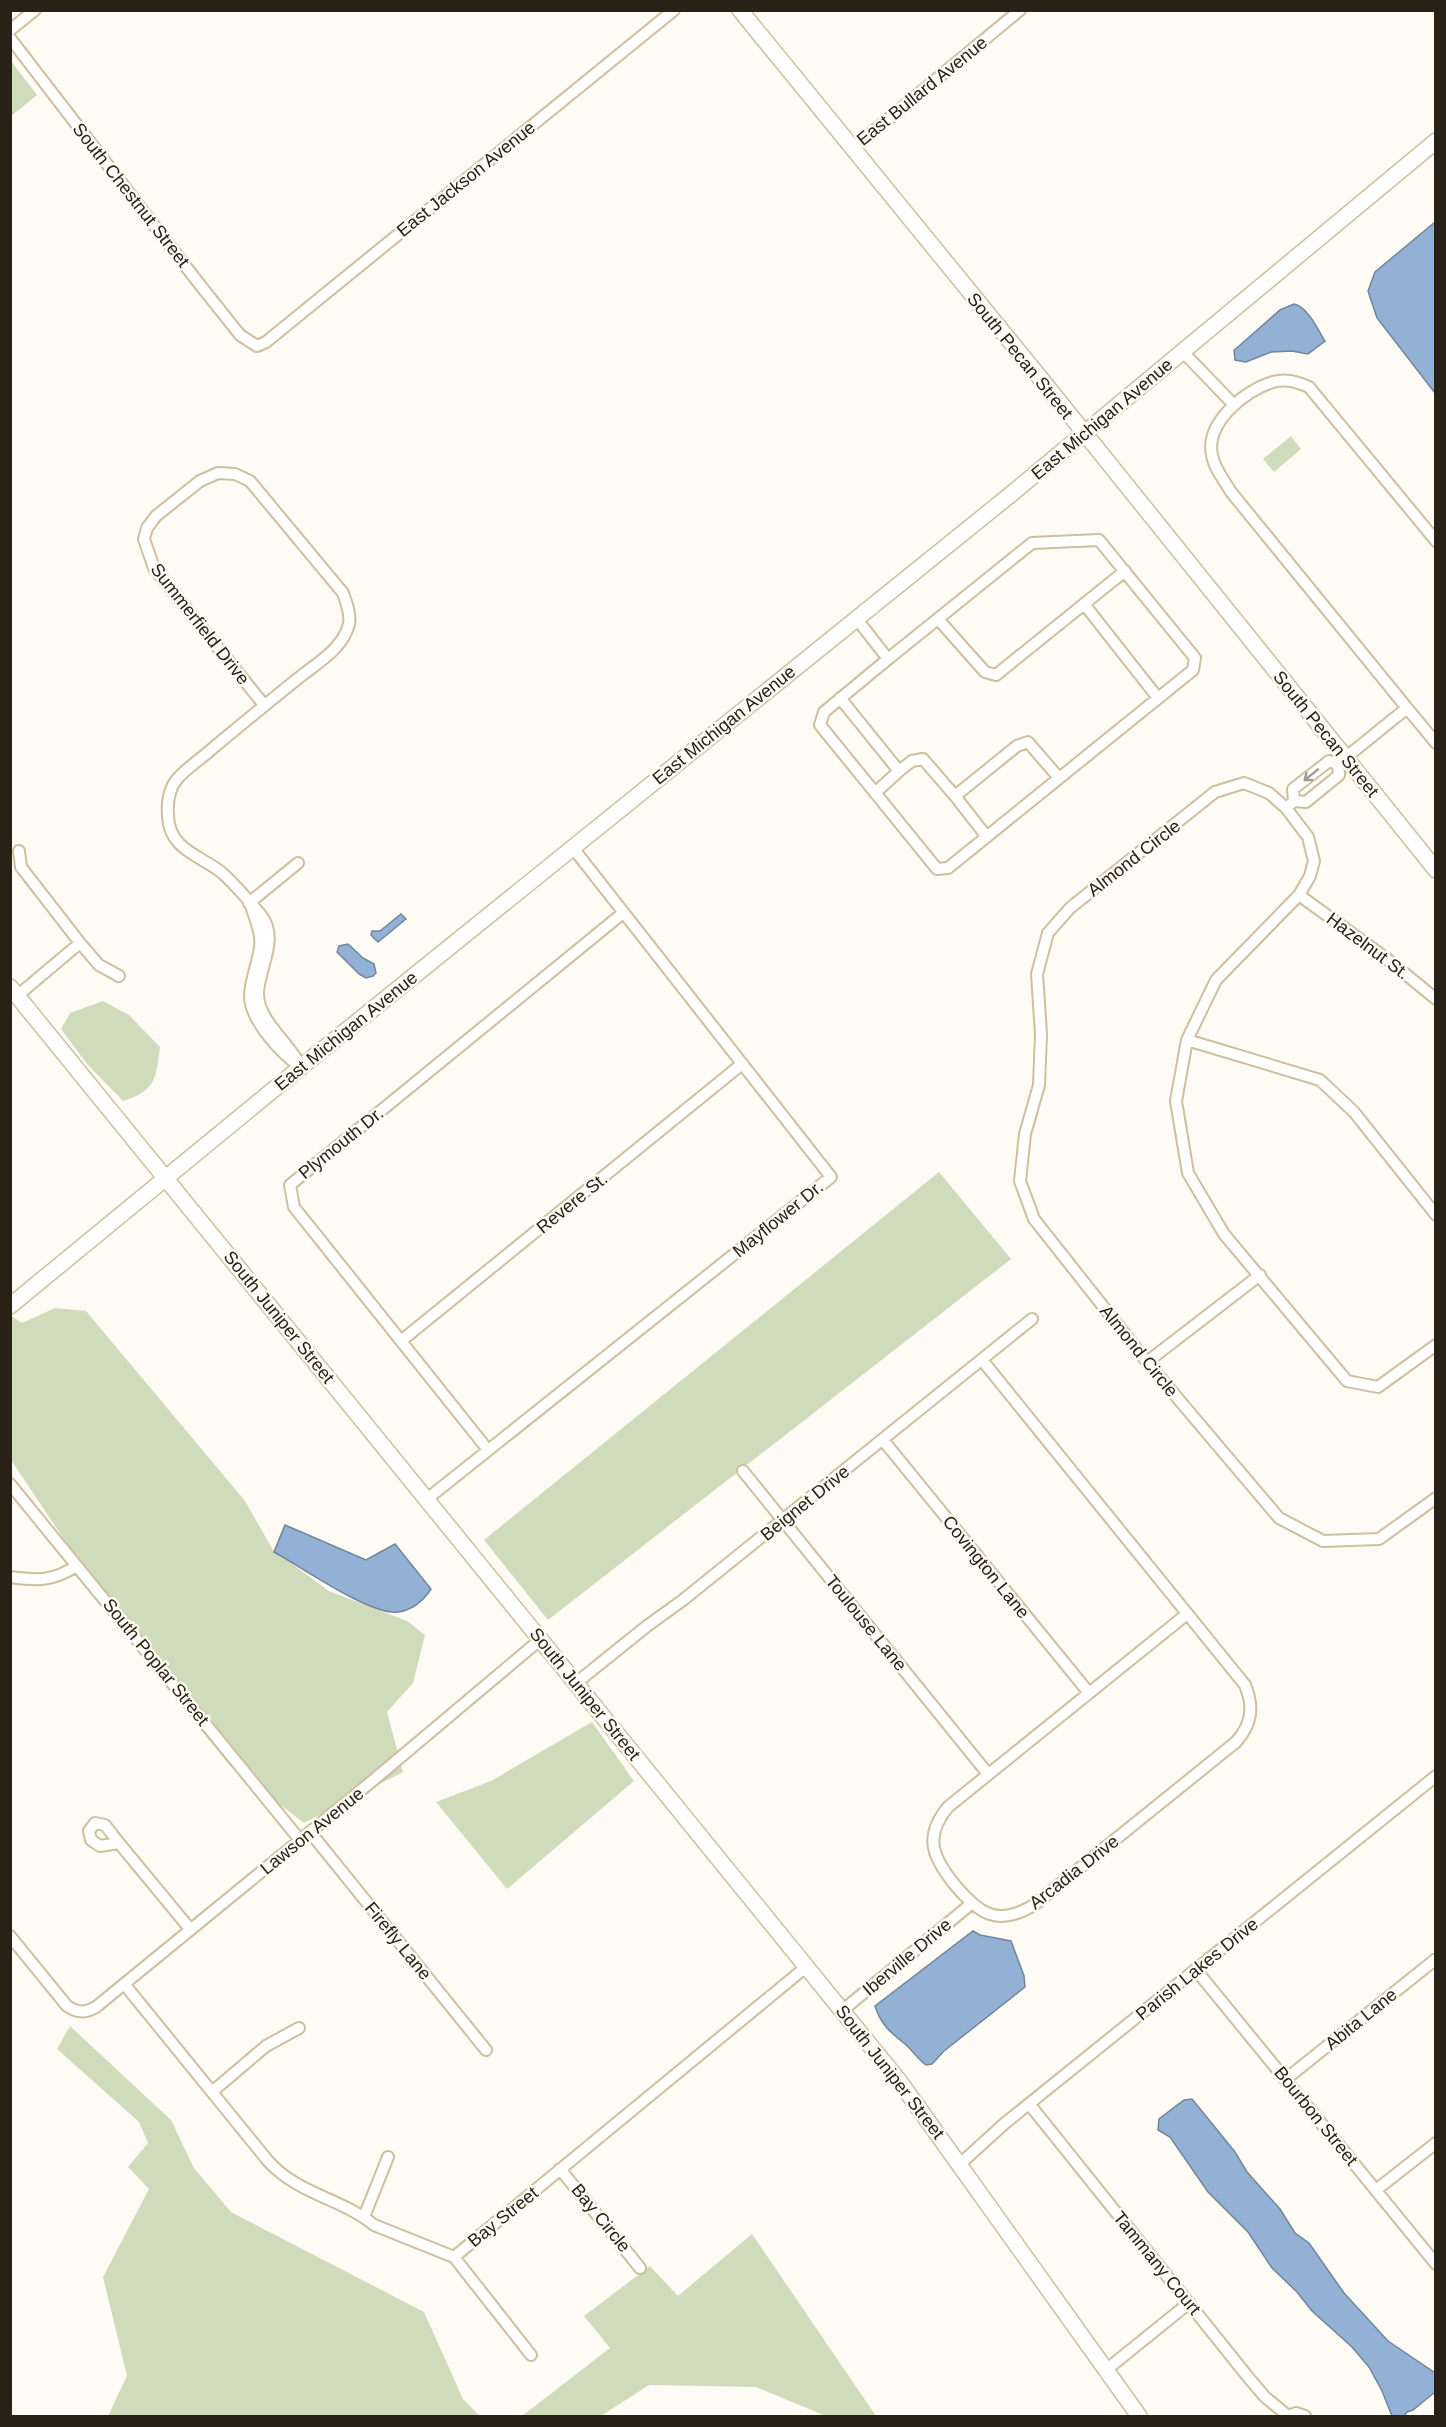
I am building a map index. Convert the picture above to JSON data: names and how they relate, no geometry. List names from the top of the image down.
{
  "streets": {
    "street": [
      "East Bullard Avenue",
      "East Jackson Avenue",
      "South Chestnut Street",
      "South Pecan Street",
      "East Michigan Avenue",
      "Summerfield Drive",
      "Almond Circle",
      "Hazelnut St.",
      "Plymouth Dr.",
      "Revere St.",
      "Mayflower Dr.",
      "South Juniper Street",
      "Beignet Drive",
      "Covington Lane",
      "Toulouse Lane",
      "South Poplar Street",
      "Lawson Avenue",
      "Arcadia Drive",
      "Firefly Lane",
      "Iberville Drive",
      "Parish Lakes Drive",
      "Abita Lane",
      "Bourbon Street",
      "Bay Street",
      "Bay Circle",
      "Tammany Court"
    ]
  },
  "crossings": [
    ["East Bullard Avenue", "South Pecan Street"],
    ["East Jackson Avenue", "South Chestnut Street"],
    ["South Pecan Street", "East Michigan Avenue"],
    ["East Michigan Avenue", "Summerfield Drive"],
    ["East Michigan Avenue", "Mayflower Dr."],
    ["East Michigan Avenue", "South Juniper Street"],
    ["Almond Circle", "Hazelnut St."],
    ["Plymouth Dr.", "Revere St."],
    ["Plymouth Dr.", "Mayflower Dr."],
    ["Revere St.", "Mayflower Dr."],
    ["Mayflower Dr.", "South Juniper Street"],
    ["South Juniper Street", "Beignet Drive"],
    ["South Juniper Street", "Lawson Avenue"],
    ["South Juniper Street", "Iberville Drive"],
    ["South Juniper Street", "Parish Lakes Drive"],
    ["South Juniper Street", "Bay Street"],
    ["Beignet Drive", "Covington Lane"],
    ["Beignet Drive", "Toulouse Lane"],
    ["Beignet Drive", "Arcadia Drive"],
    ["Covington Lane", "Arcadia Drive"],
    ["Toulouse Lane", "Arcadia Drive"],
    ["South Poplar Street", "Lawson Avenue"],
    ["Lawson Avenue", "Firefly Lane"],
    ["Lawson Avenue", "Bay Street"],
    ["Arcadia Drive", "Iberville Drive"],
    ["Parish Lakes Drive", "Bourbon Street"],
    ["Parish Lakes Drive", "Tammany Court"],
    ["Abita Lane", "Bourbon Street"],
    ["Bay Street", "Bay Circle"]
  ]
}
